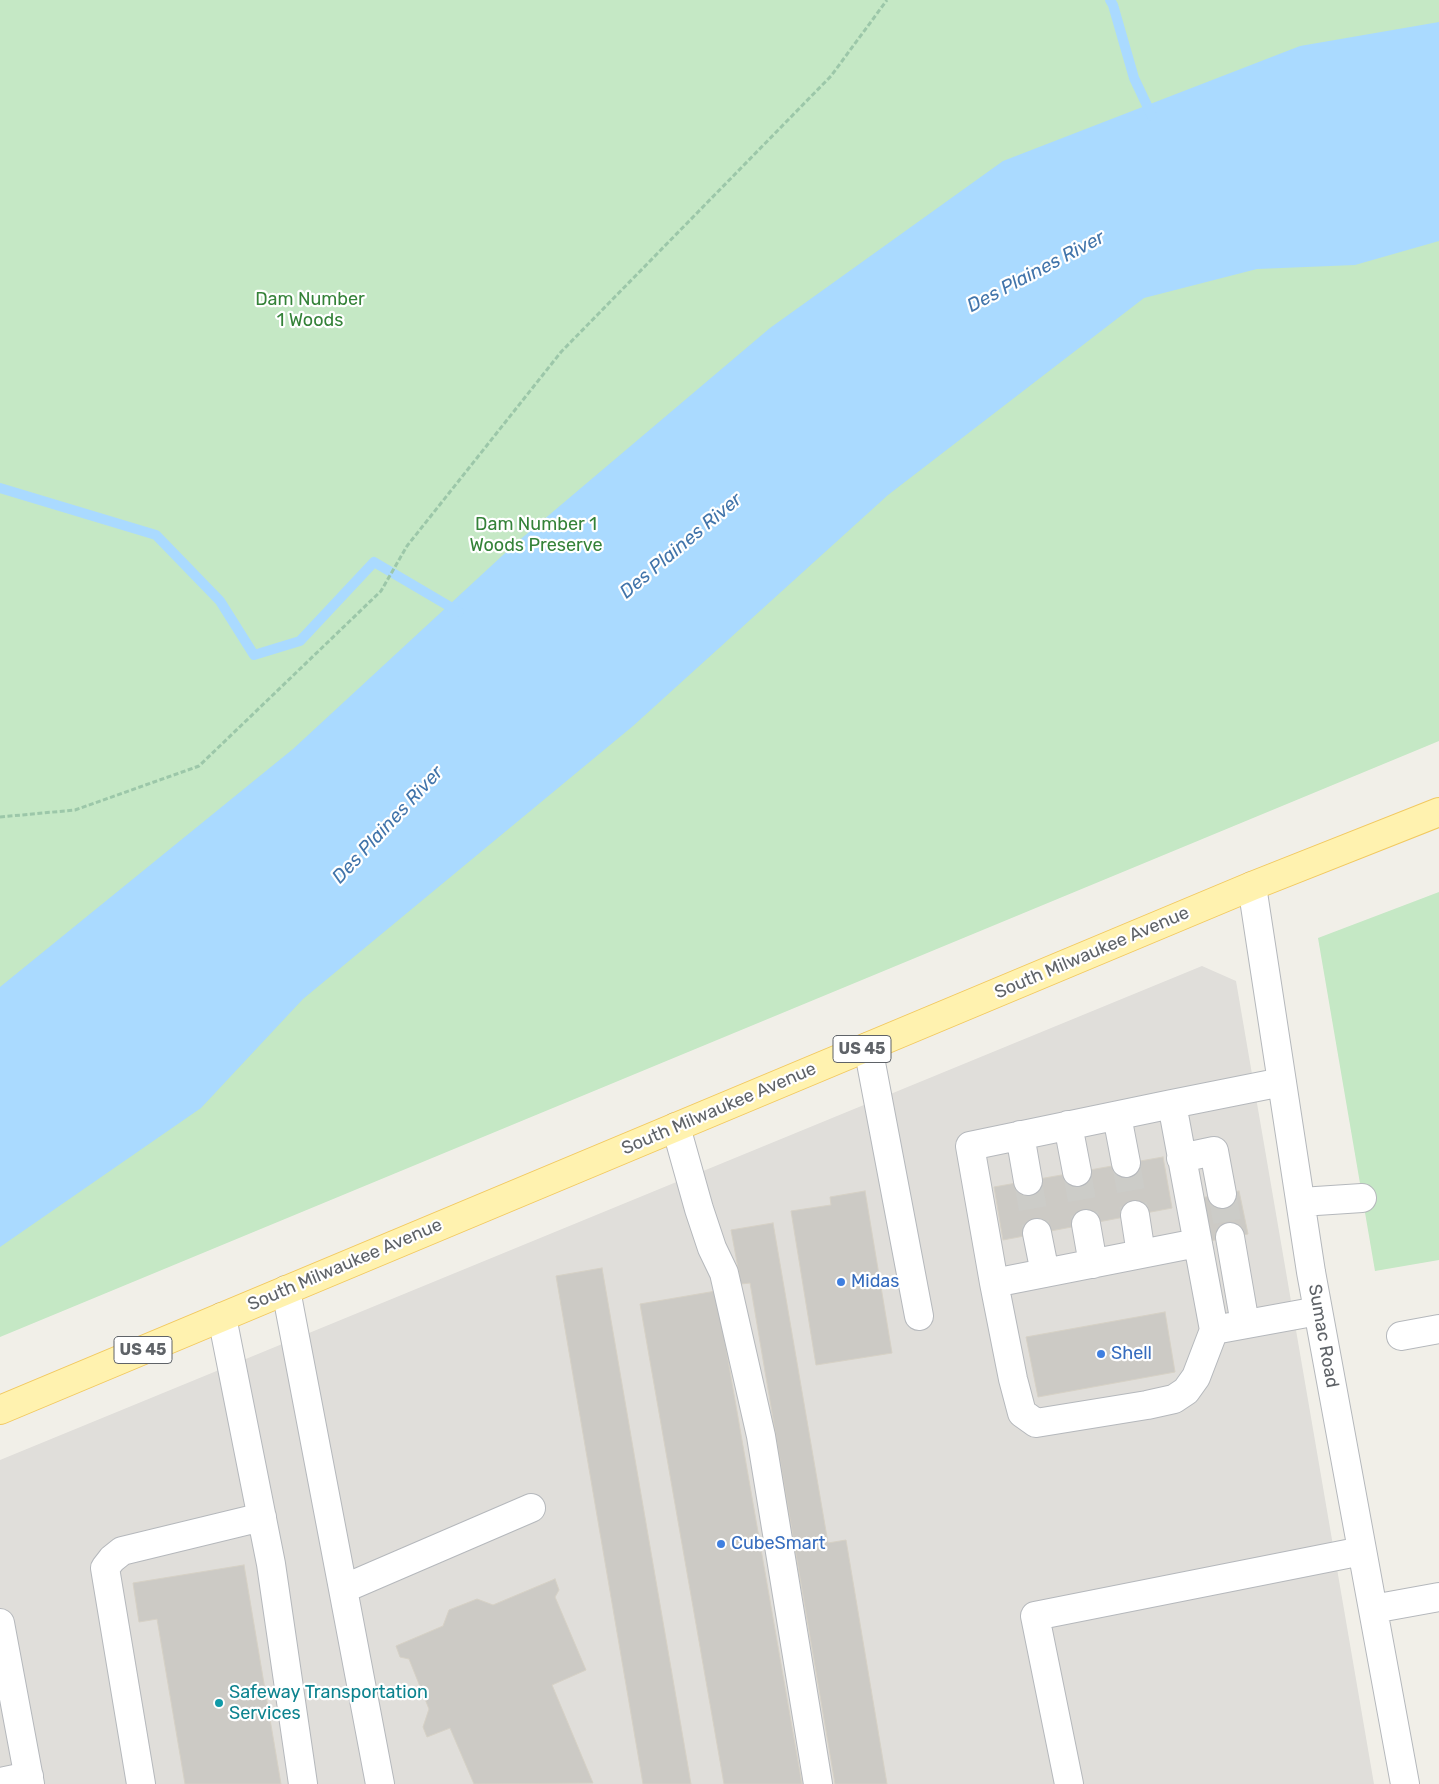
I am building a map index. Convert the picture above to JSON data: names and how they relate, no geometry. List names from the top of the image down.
{
  "streets": {
    "main road": ["South Milwaukee Avenue", "US 45"],
    "street": ["Sumac Road"]
  },
  "crossings": [
    ["South Milwaukee Avenue", "Sumac Road"]
  ],
  "water": ["Des Plaines River"],
  "parks": ["Dam Number 1 Woods", "Dam Number 1 Woods Preserve"],
  "places": [
    "Midas",
    "Shell",
    "CubeSmart",
    "Safeway Transportation Services"
  ]
}
